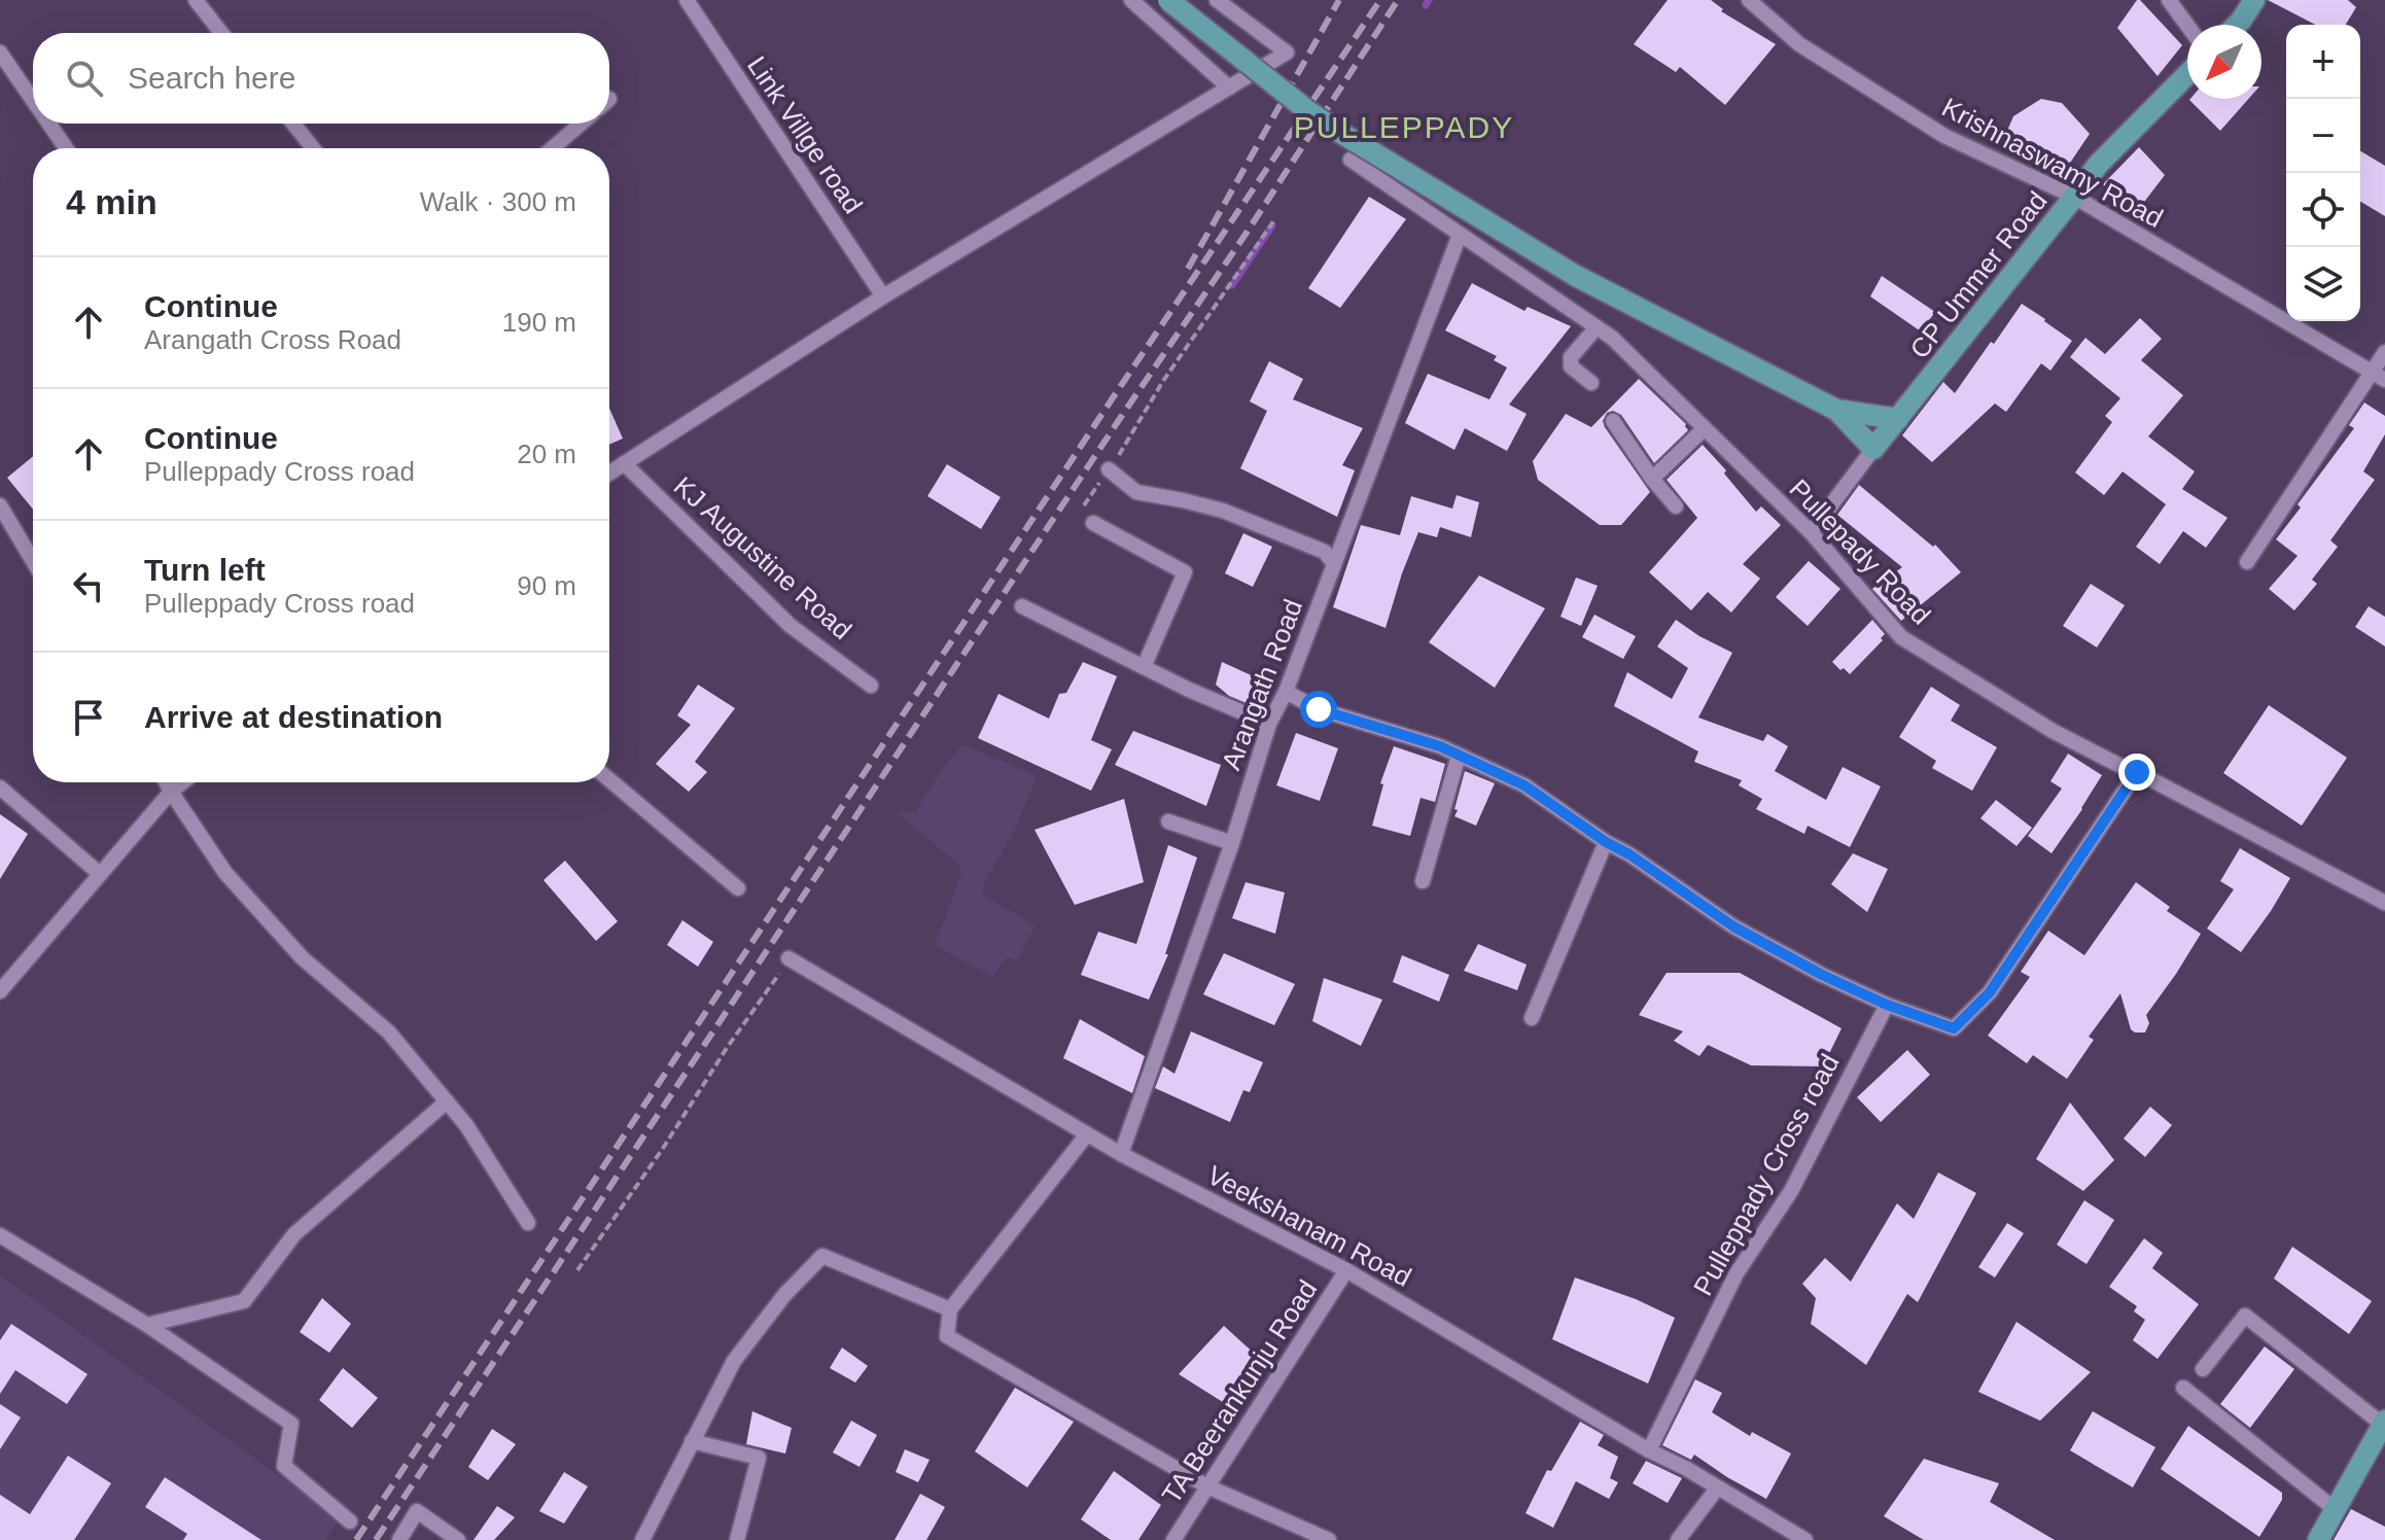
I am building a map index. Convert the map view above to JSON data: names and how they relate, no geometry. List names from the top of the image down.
{
  "streets": {
    "main road": ["CP Ummer Road"],
    "street": [
      "Link Villge road",
      "Krishnaswamy Road",
      "Pullepady Road",
      "KJ Augustine Road",
      "Arangath Road",
      "Pulleppady Cross road",
      "Veekshanam Road",
      "TA Beerankunju Road"
    ]
  },
  "crossings": [
    ["Krishnaswamy Road", "CP Ummer Road"],
    ["CP Ummer Road", "Pullepady Road"],
    ["Pullepady Road", "Arangath Road"],
    ["Arangath Road", "Veekshanam Road"],
    ["Pulleppady Cross road", "Veekshanam Road"],
    ["Veekshanam Road", "TA Beerankunju Road"]
  ],
  "districts": ["PULLEPPADY"],
  "north": "bottom left",
  "page": {
    "map_buttons": ["+", "−"],
    "search": "Search here",
    "heading": ["4 min", "Walk · 300 m"],
    "list": [
      ["Continue", "Arangath Cross Road", "190 m"],
      ["Continue", "Pulleppady Cross road", "20 m"],
      ["Turn left", "Pulleppady Cross road", "90 m"],
      "Arrive at destination"
    ]
  }
}
